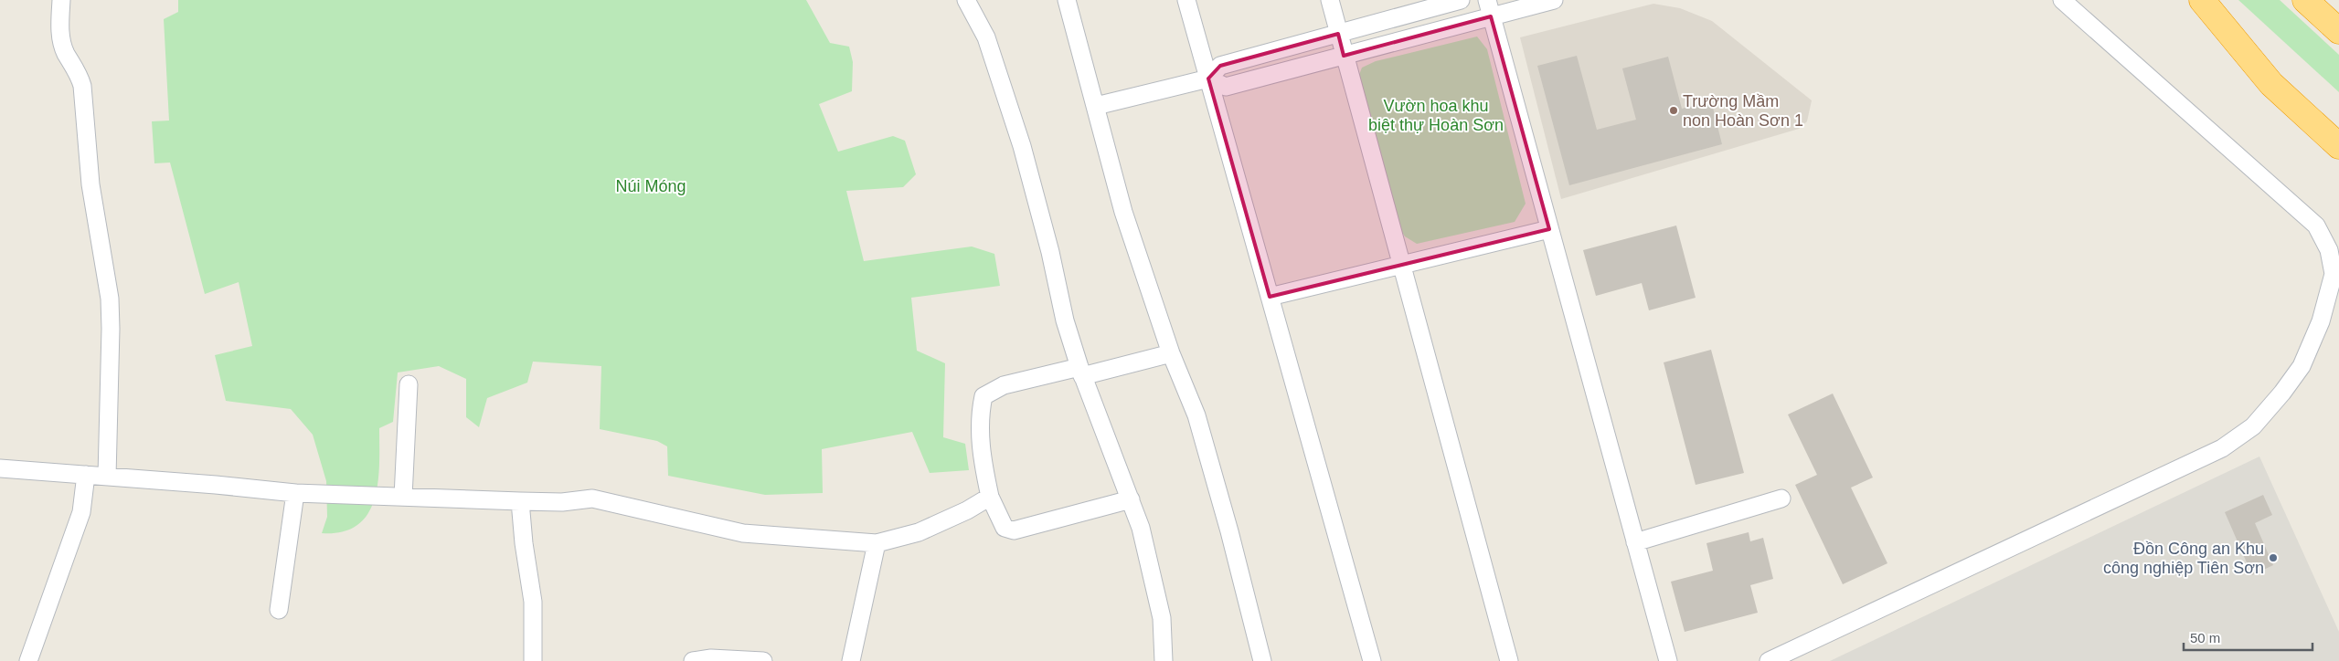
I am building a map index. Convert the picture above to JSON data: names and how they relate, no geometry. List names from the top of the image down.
{
  "parks": ["Vườn hoa khu biệt thự Hoàn Sơn", "Núi Móng"],
  "places": ["Trường Mầm non Hoàn Sơn 1", "Đồn Công an Khu công nghiệp Tiên Sơn"],
  "scale_bar": "50 m"
}
